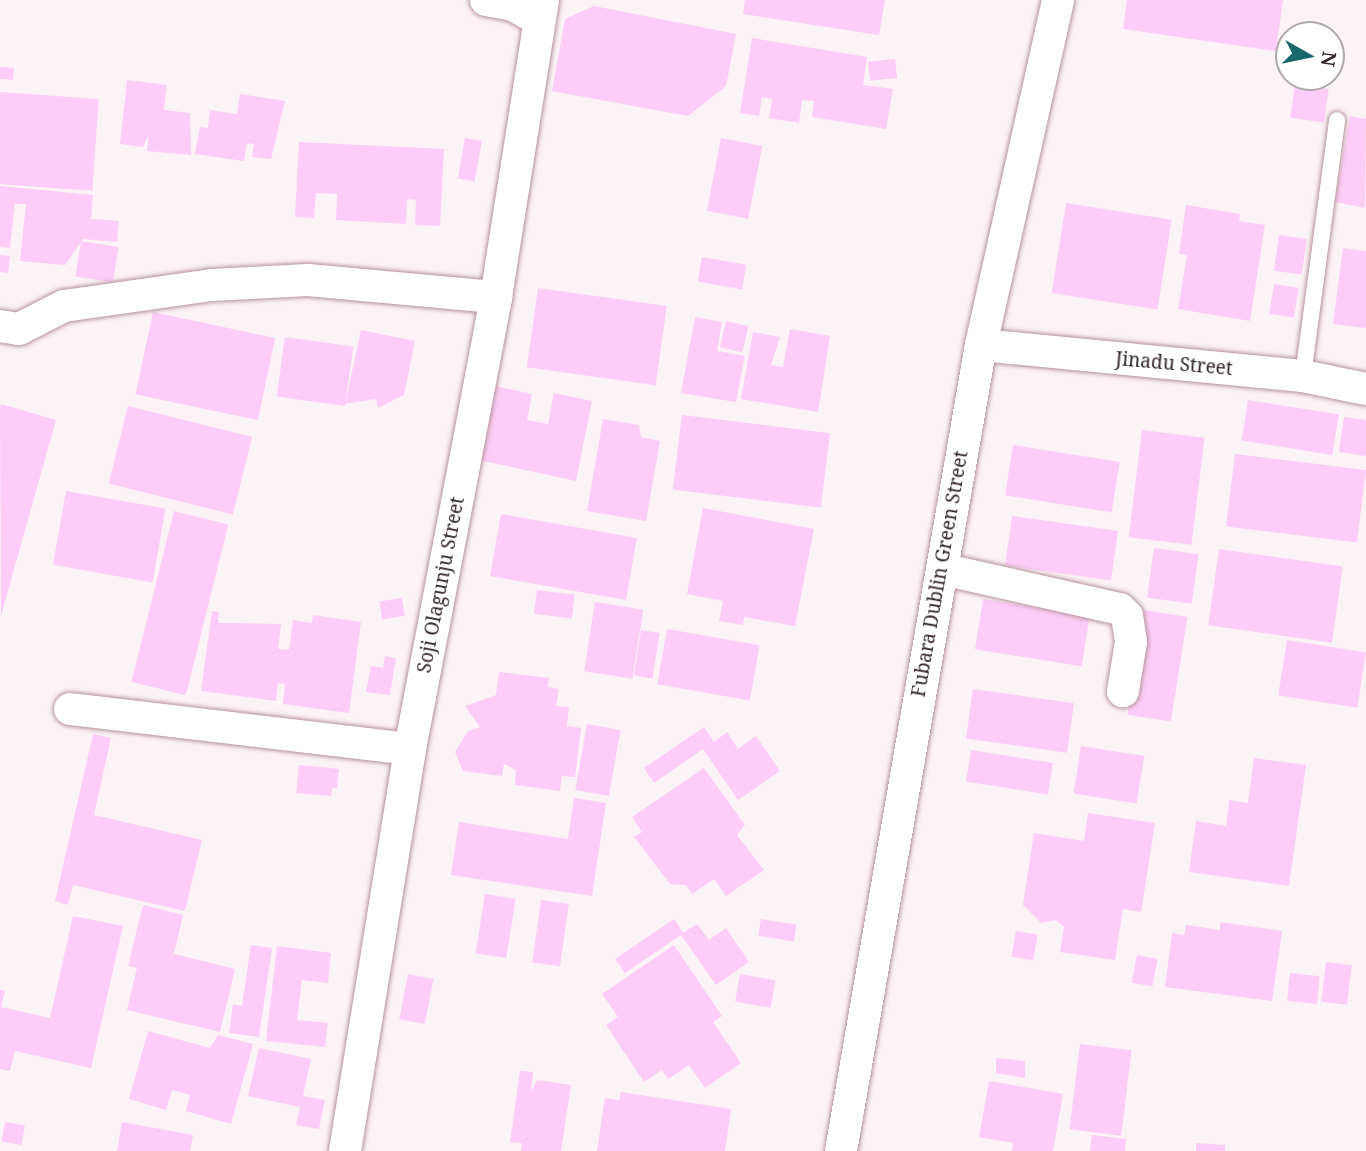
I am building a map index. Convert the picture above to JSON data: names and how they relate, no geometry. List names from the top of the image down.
{
  "streets": {
    "street": ["Jinadu Street", "Fubara Dublin Green Street", "Soji Olagunju Street"]
  },
  "crossings": [
    ["Jinadu Street", "Fubara Dublin Green Street"]
  ],
  "north": "right"
}
